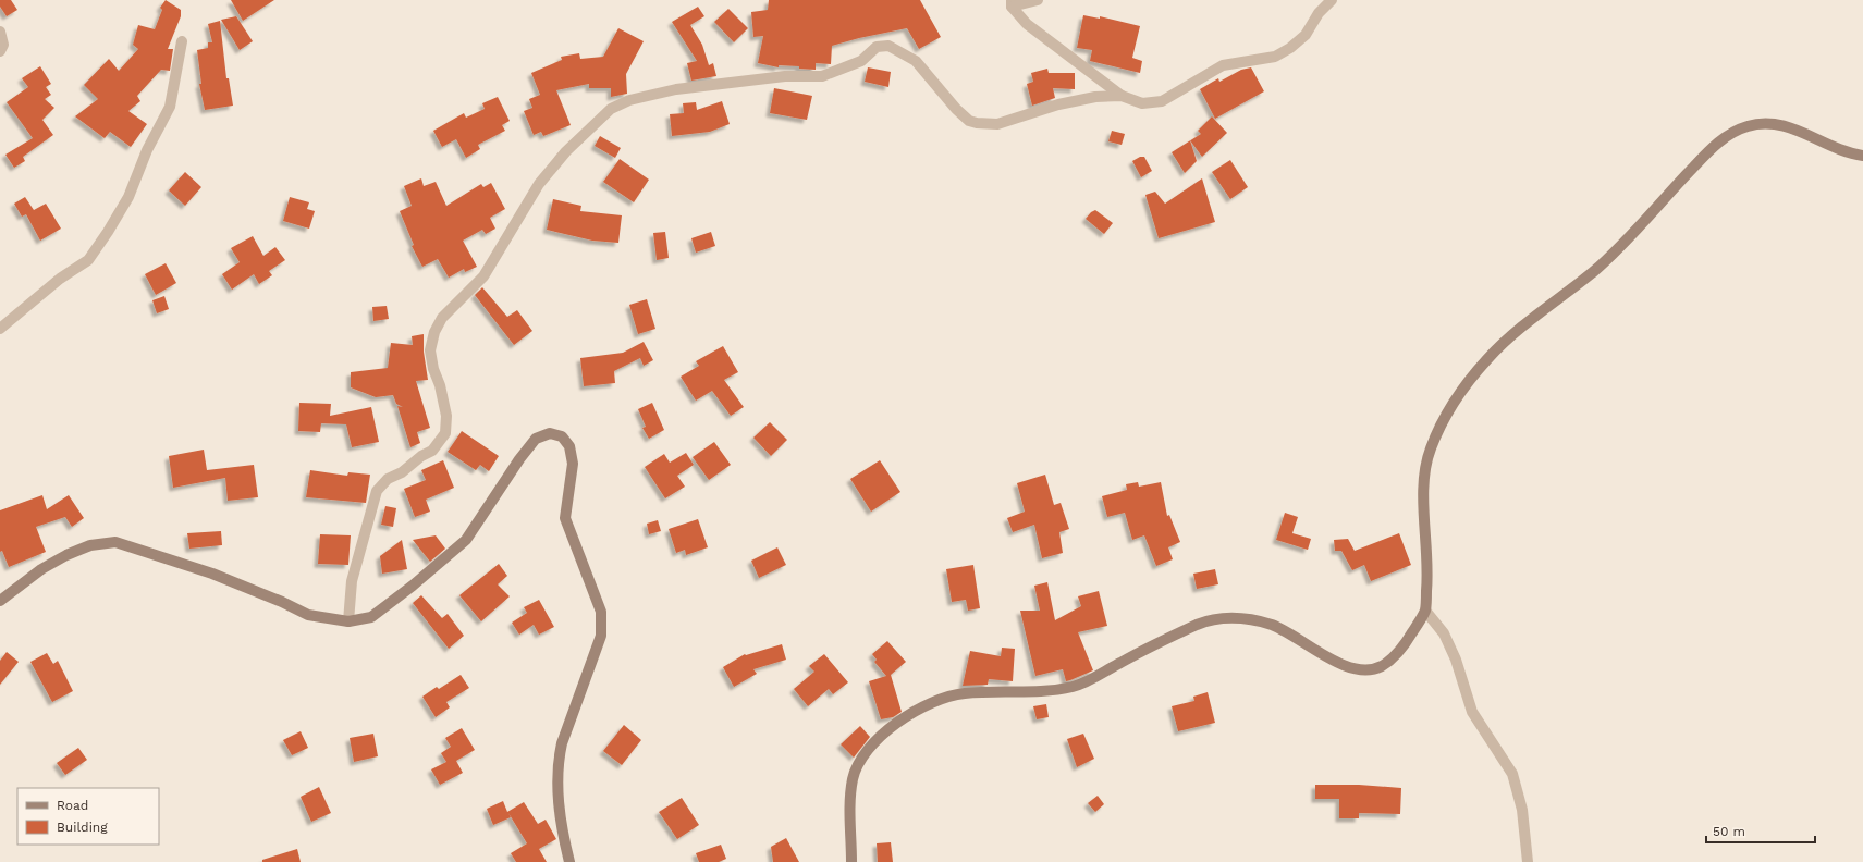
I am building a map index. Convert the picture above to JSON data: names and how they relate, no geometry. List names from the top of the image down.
{
  "legend": ["Road", "Building"],
  "scale_bar": "50 m"
}
